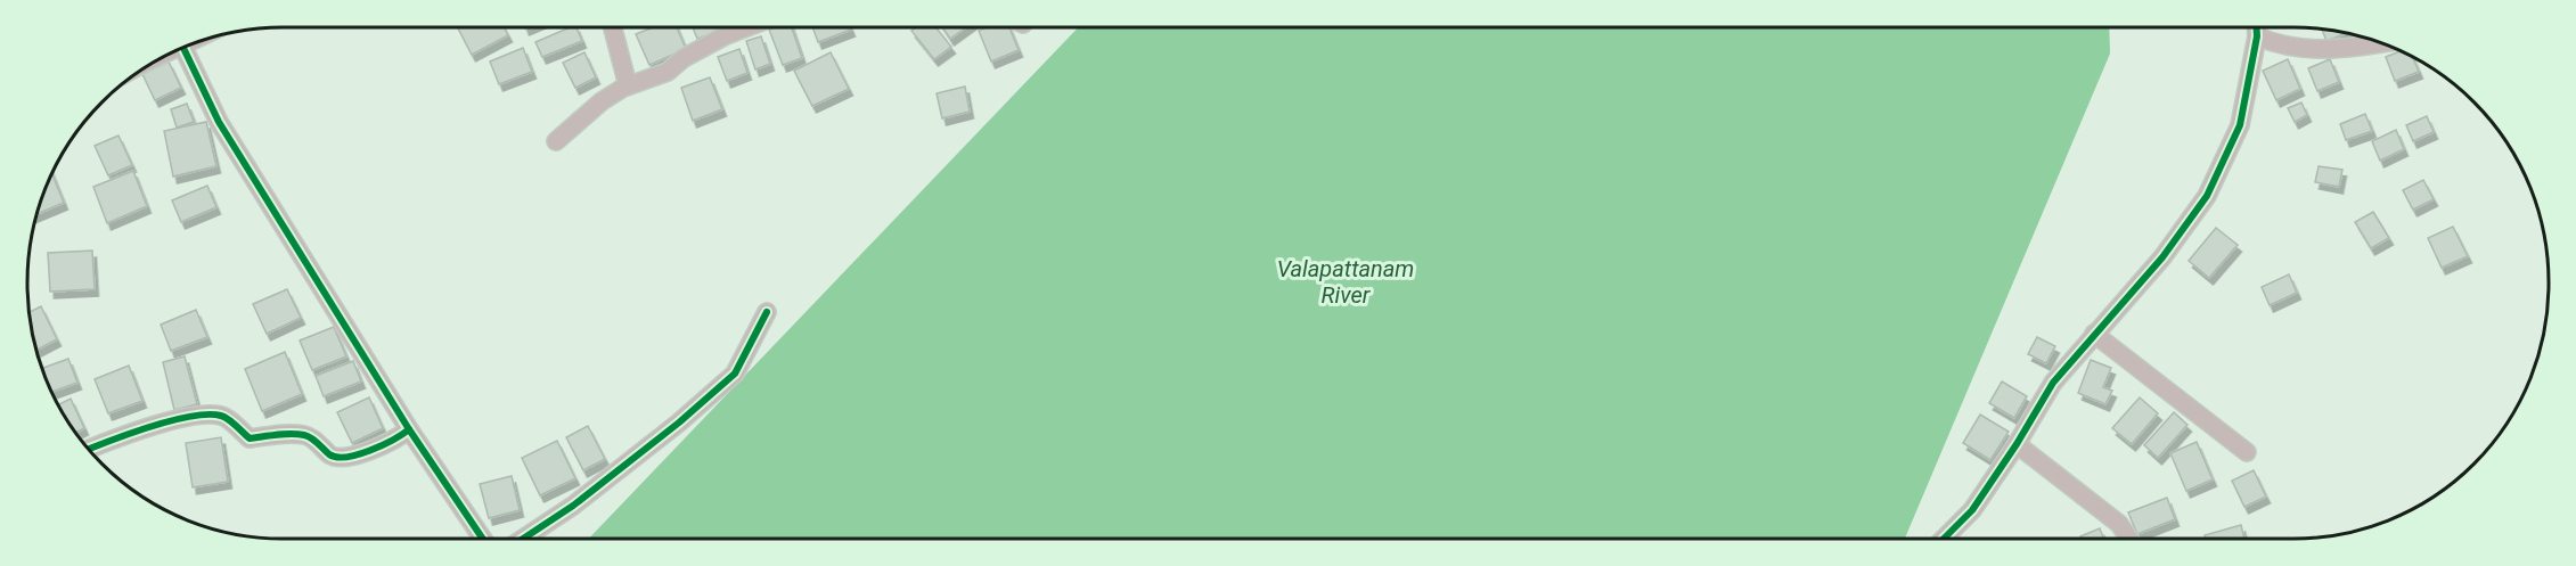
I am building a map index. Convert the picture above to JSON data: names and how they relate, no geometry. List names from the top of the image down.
{
  "water": ["Valapattanam River"]
}
